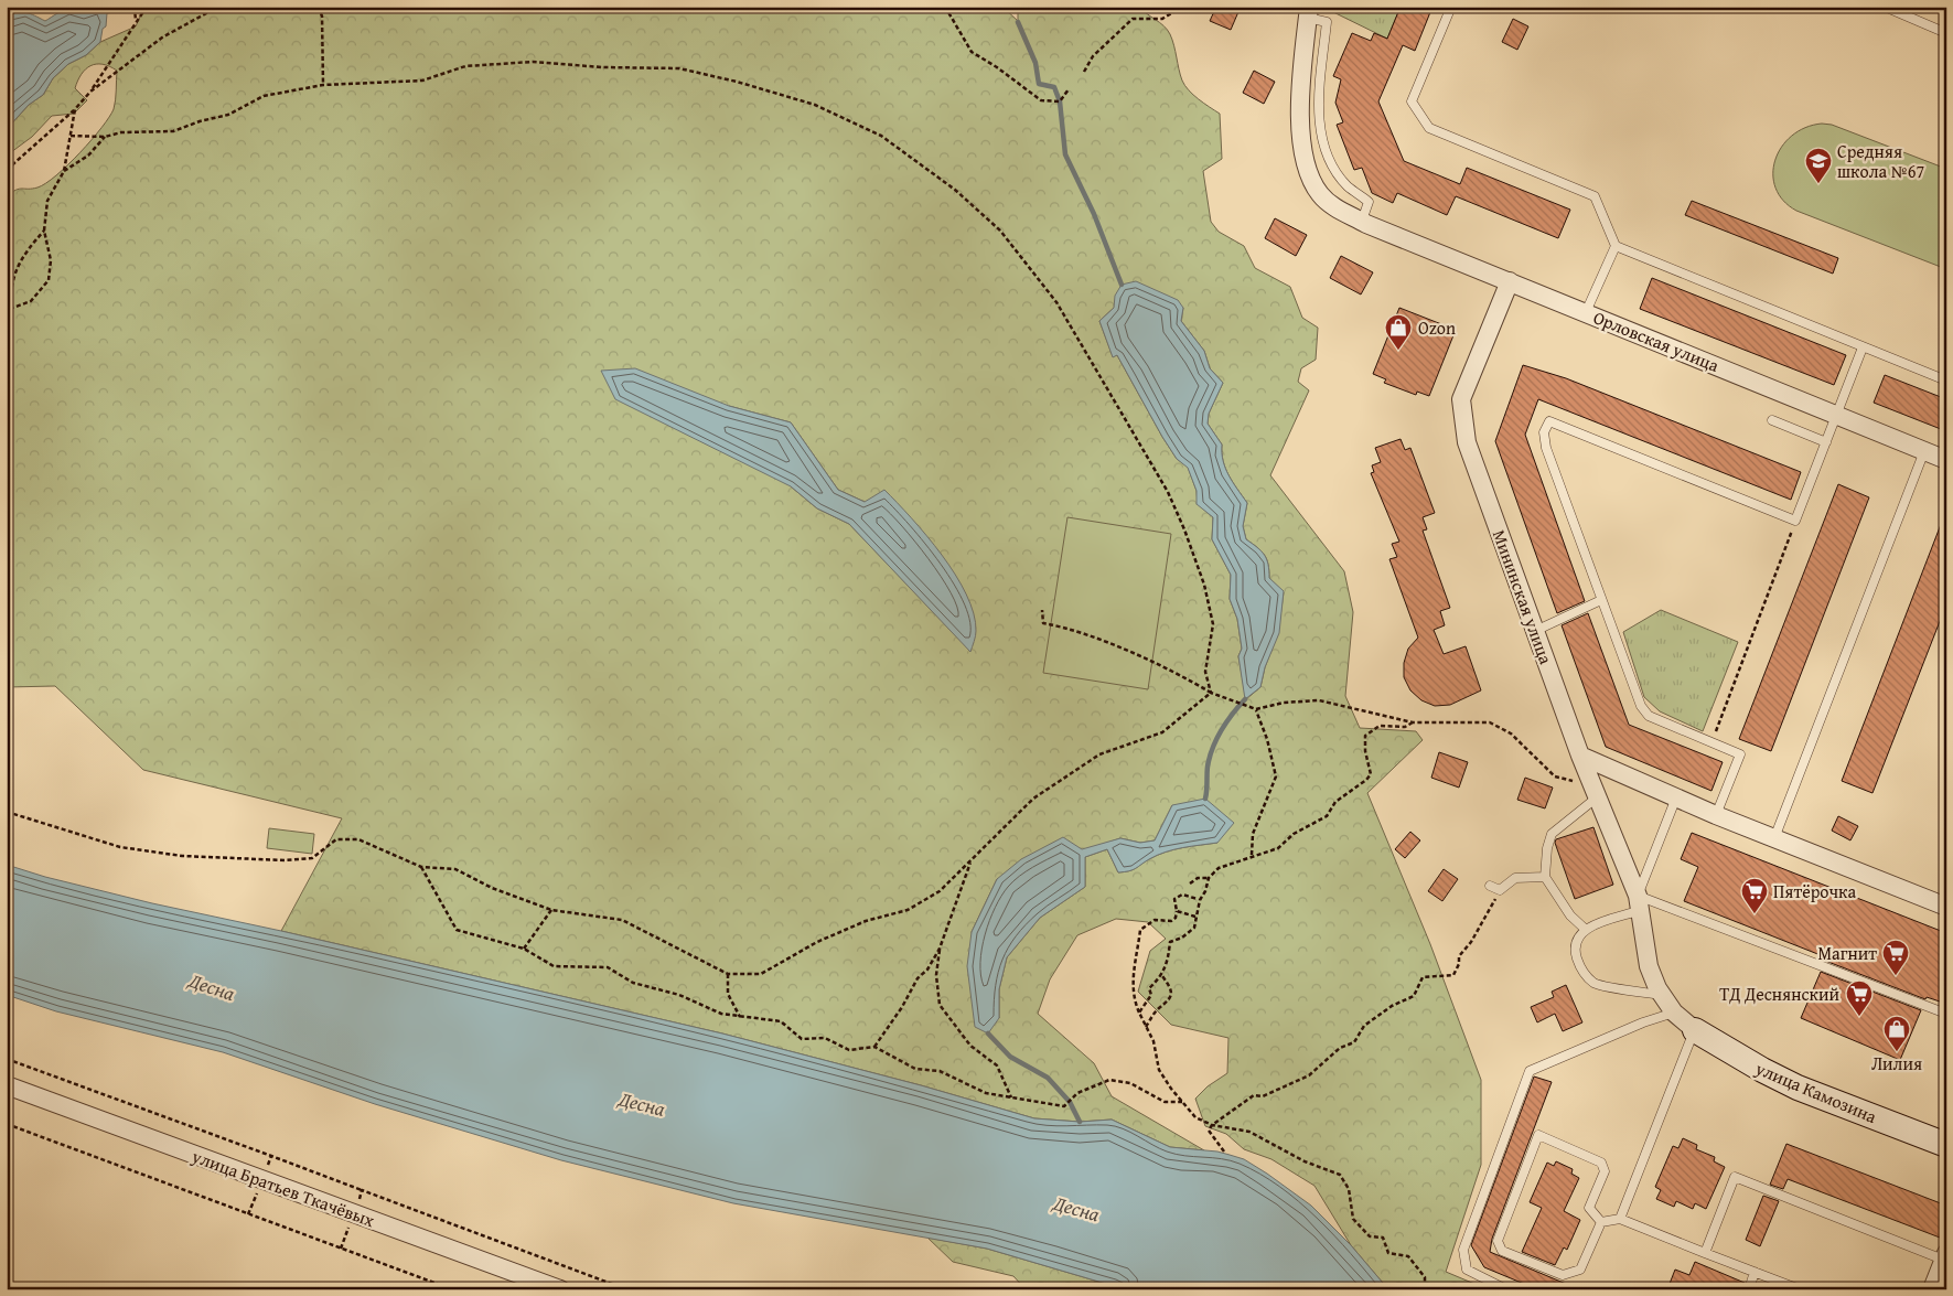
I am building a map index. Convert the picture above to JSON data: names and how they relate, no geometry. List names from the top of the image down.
{
  "streets": {
    "street": [
      "Орловская улица",
      "Мининская улица",
      "улица Камозина",
      "улица Братьев Ткачёвых"
    ]
  },
  "crossings": [
    ["Орловская улица", "Мининская улица"],
    ["Мининская улица", "улица Камозина"]
  ],
  "water": ["Десна"],
  "places": {
    "school or university": ["Средняя школа №67"],
    "shop": ["Ozon", "Лилия"],
    "supermarket": ["Пятёрочка", "Магнит", "ТД Деснянский"]
  }
}
